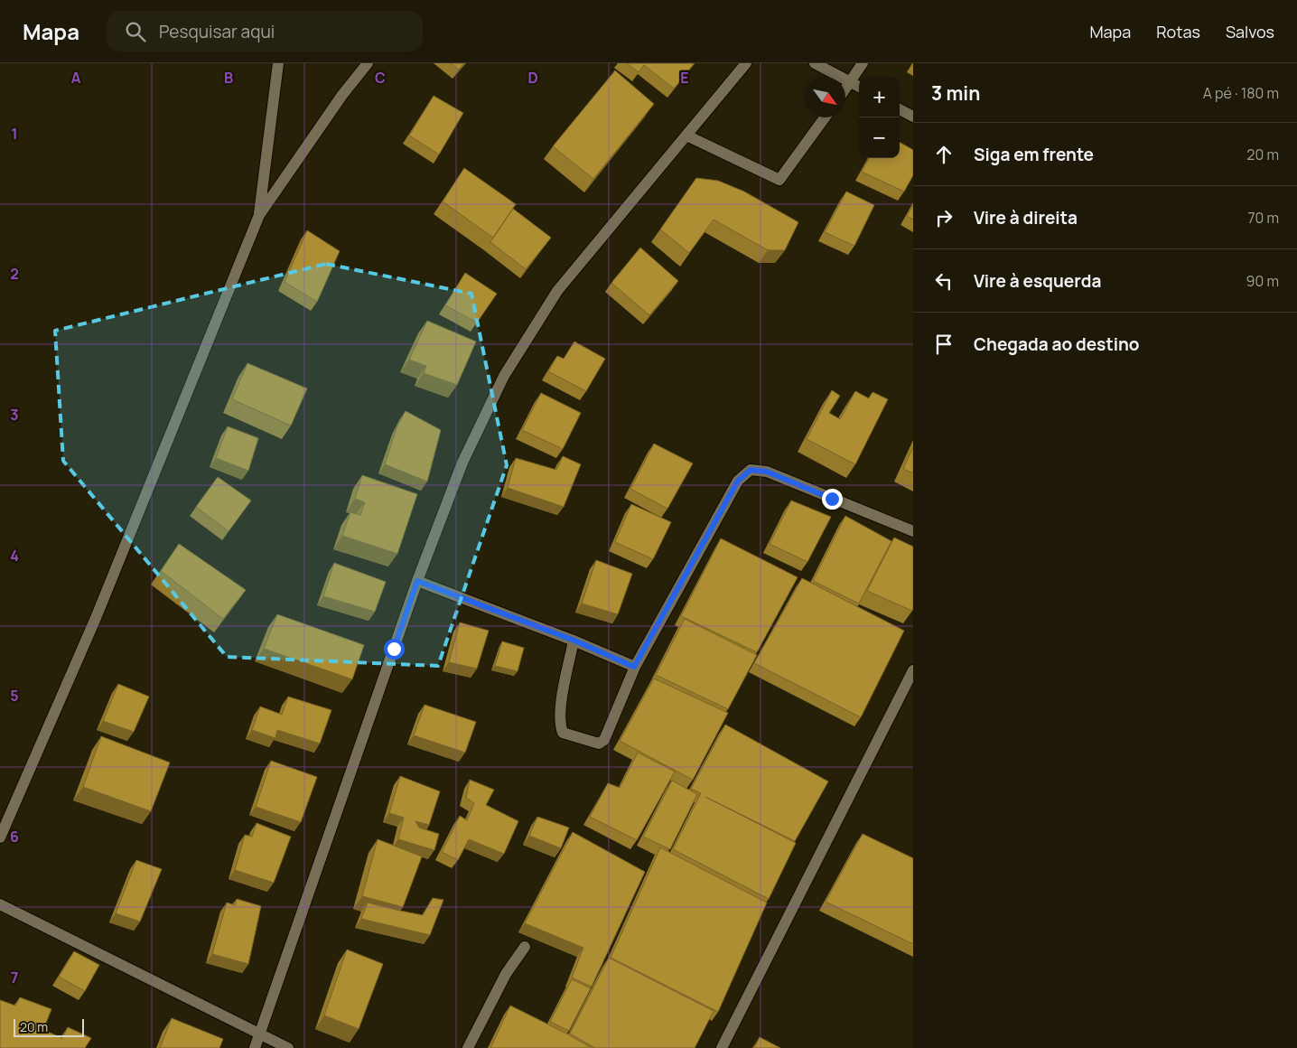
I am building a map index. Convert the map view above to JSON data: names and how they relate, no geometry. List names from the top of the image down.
{
  "scale_bar": "20 m",
  "north": "bottom right",
  "page": {
    "header": "Mapa",
    "search": "Pesquisar aqui",
    "nav": ["Mapa", "Rotas", "Salvos"],
    "heading": ["3 min", "A pé · 180 m"],
    "map_buttons": ["+", "−"],
    "list": [
      ["Siga em frente", "20 m"],
      ["Vire à direita", "70 m"],
      ["Vire à esquerda", "90 m"],
      "Chegada ao destino"
    ],
    "scale": "20 m"
  },
  "grid": {
    "columns": [
      "A",
      "B",
      "C",
      "D",
      "E"
    ],
    "rows": [
      "1",
      "2",
      "3",
      "4",
      "5",
      "6",
      "7"
    ]
  }
}
